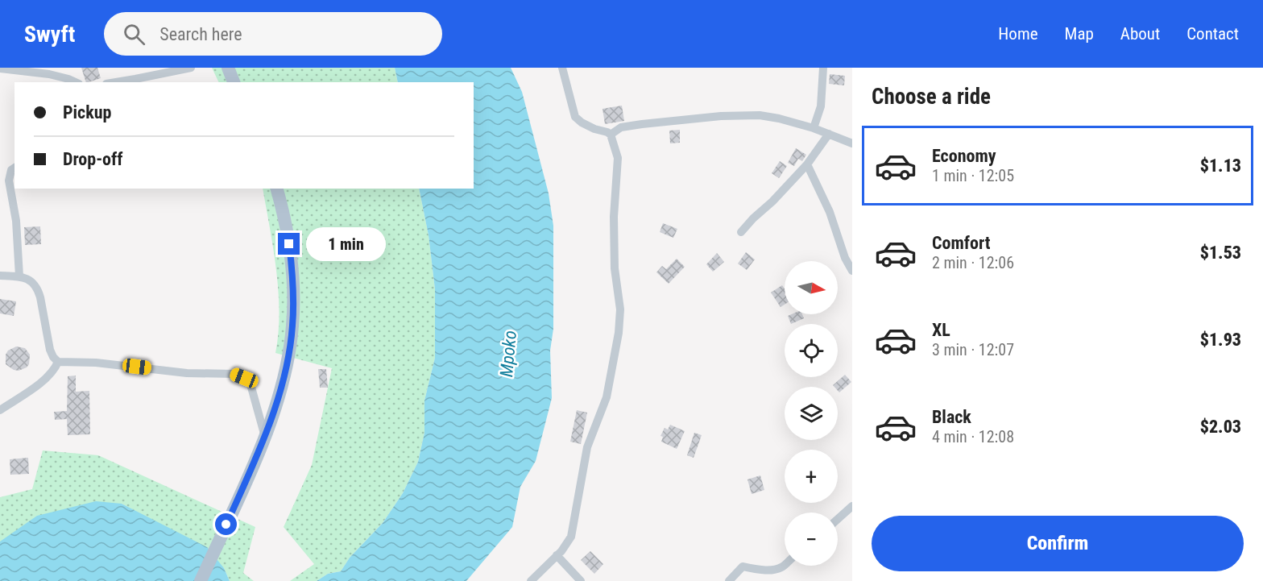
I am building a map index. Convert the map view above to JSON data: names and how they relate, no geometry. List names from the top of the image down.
{
  "water": ["Mpoko"],
  "north": "right",
  "page": {
    "header": "Swyft",
    "search": "Search here",
    "nav": [
      "Home",
      "Map",
      "About",
      "Contact"
    ],
    "heading": "Choose a ride",
    "banner": ["Pickup", "Drop-off"],
    "list": [
      {
        "name": "Economy",
        "note": "1 min · 12:05",
        "value": "$1.13"
      },
      {
        "name": "Comfort",
        "note": "2 min · 12:06",
        "value": "$1.53"
      },
      {
        "name": "XL",
        "note": "3 min · 12:07",
        "value": "$1.93"
      },
      {
        "name": "Black",
        "note": "4 min · 12:08",
        "value": "$2.03"
      }
    ],
    "bubble": "1 min",
    "map_buttons": ["+", "−"],
    "buttons": "Confirm"
  }
}
